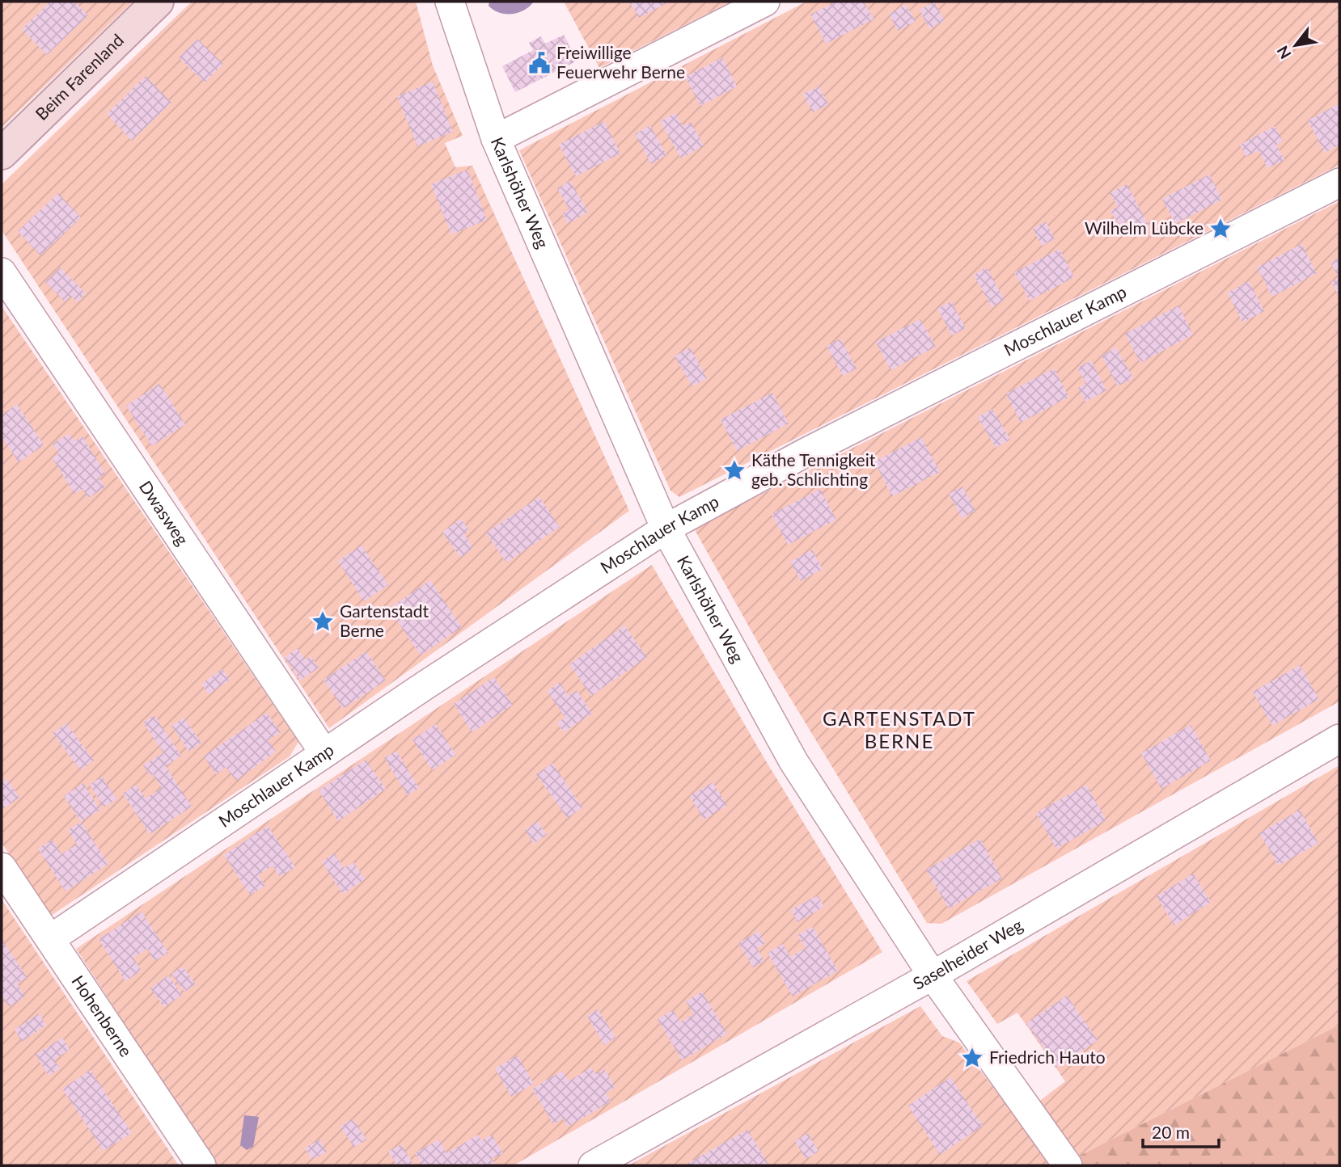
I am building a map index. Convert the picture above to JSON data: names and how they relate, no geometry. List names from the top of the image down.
{
  "streets": {
    "street": [
      "Beim Farenland",
      "Karlshöher Weg",
      "Moschlauer Kamp",
      "Dwasweg",
      "Saselheider Weg",
      "Hohenberne"
    ]
  },
  "crossings": [
    ["Karlshöher Weg", "Moschlauer Kamp"],
    ["Karlshöher Weg", "Saselheider Weg"],
    ["Moschlauer Kamp", "Dwasweg"],
    ["Moschlauer Kamp", "Hohenberne"]
  ],
  "districts": ["GARTENSTADT BERNE"],
  "places": {
    "public building": ["Freiwillige Feuerwehr Berne"],
    "place": [
      "Wilhelm Lübcke",
      "Käthe Tennigkeit geb. Schlichting",
      "Gartenstadt Berne",
      "Friedrich Hauto"
    ]
  },
  "scale_bar": "20 m",
  "north": "bottom left"
}
